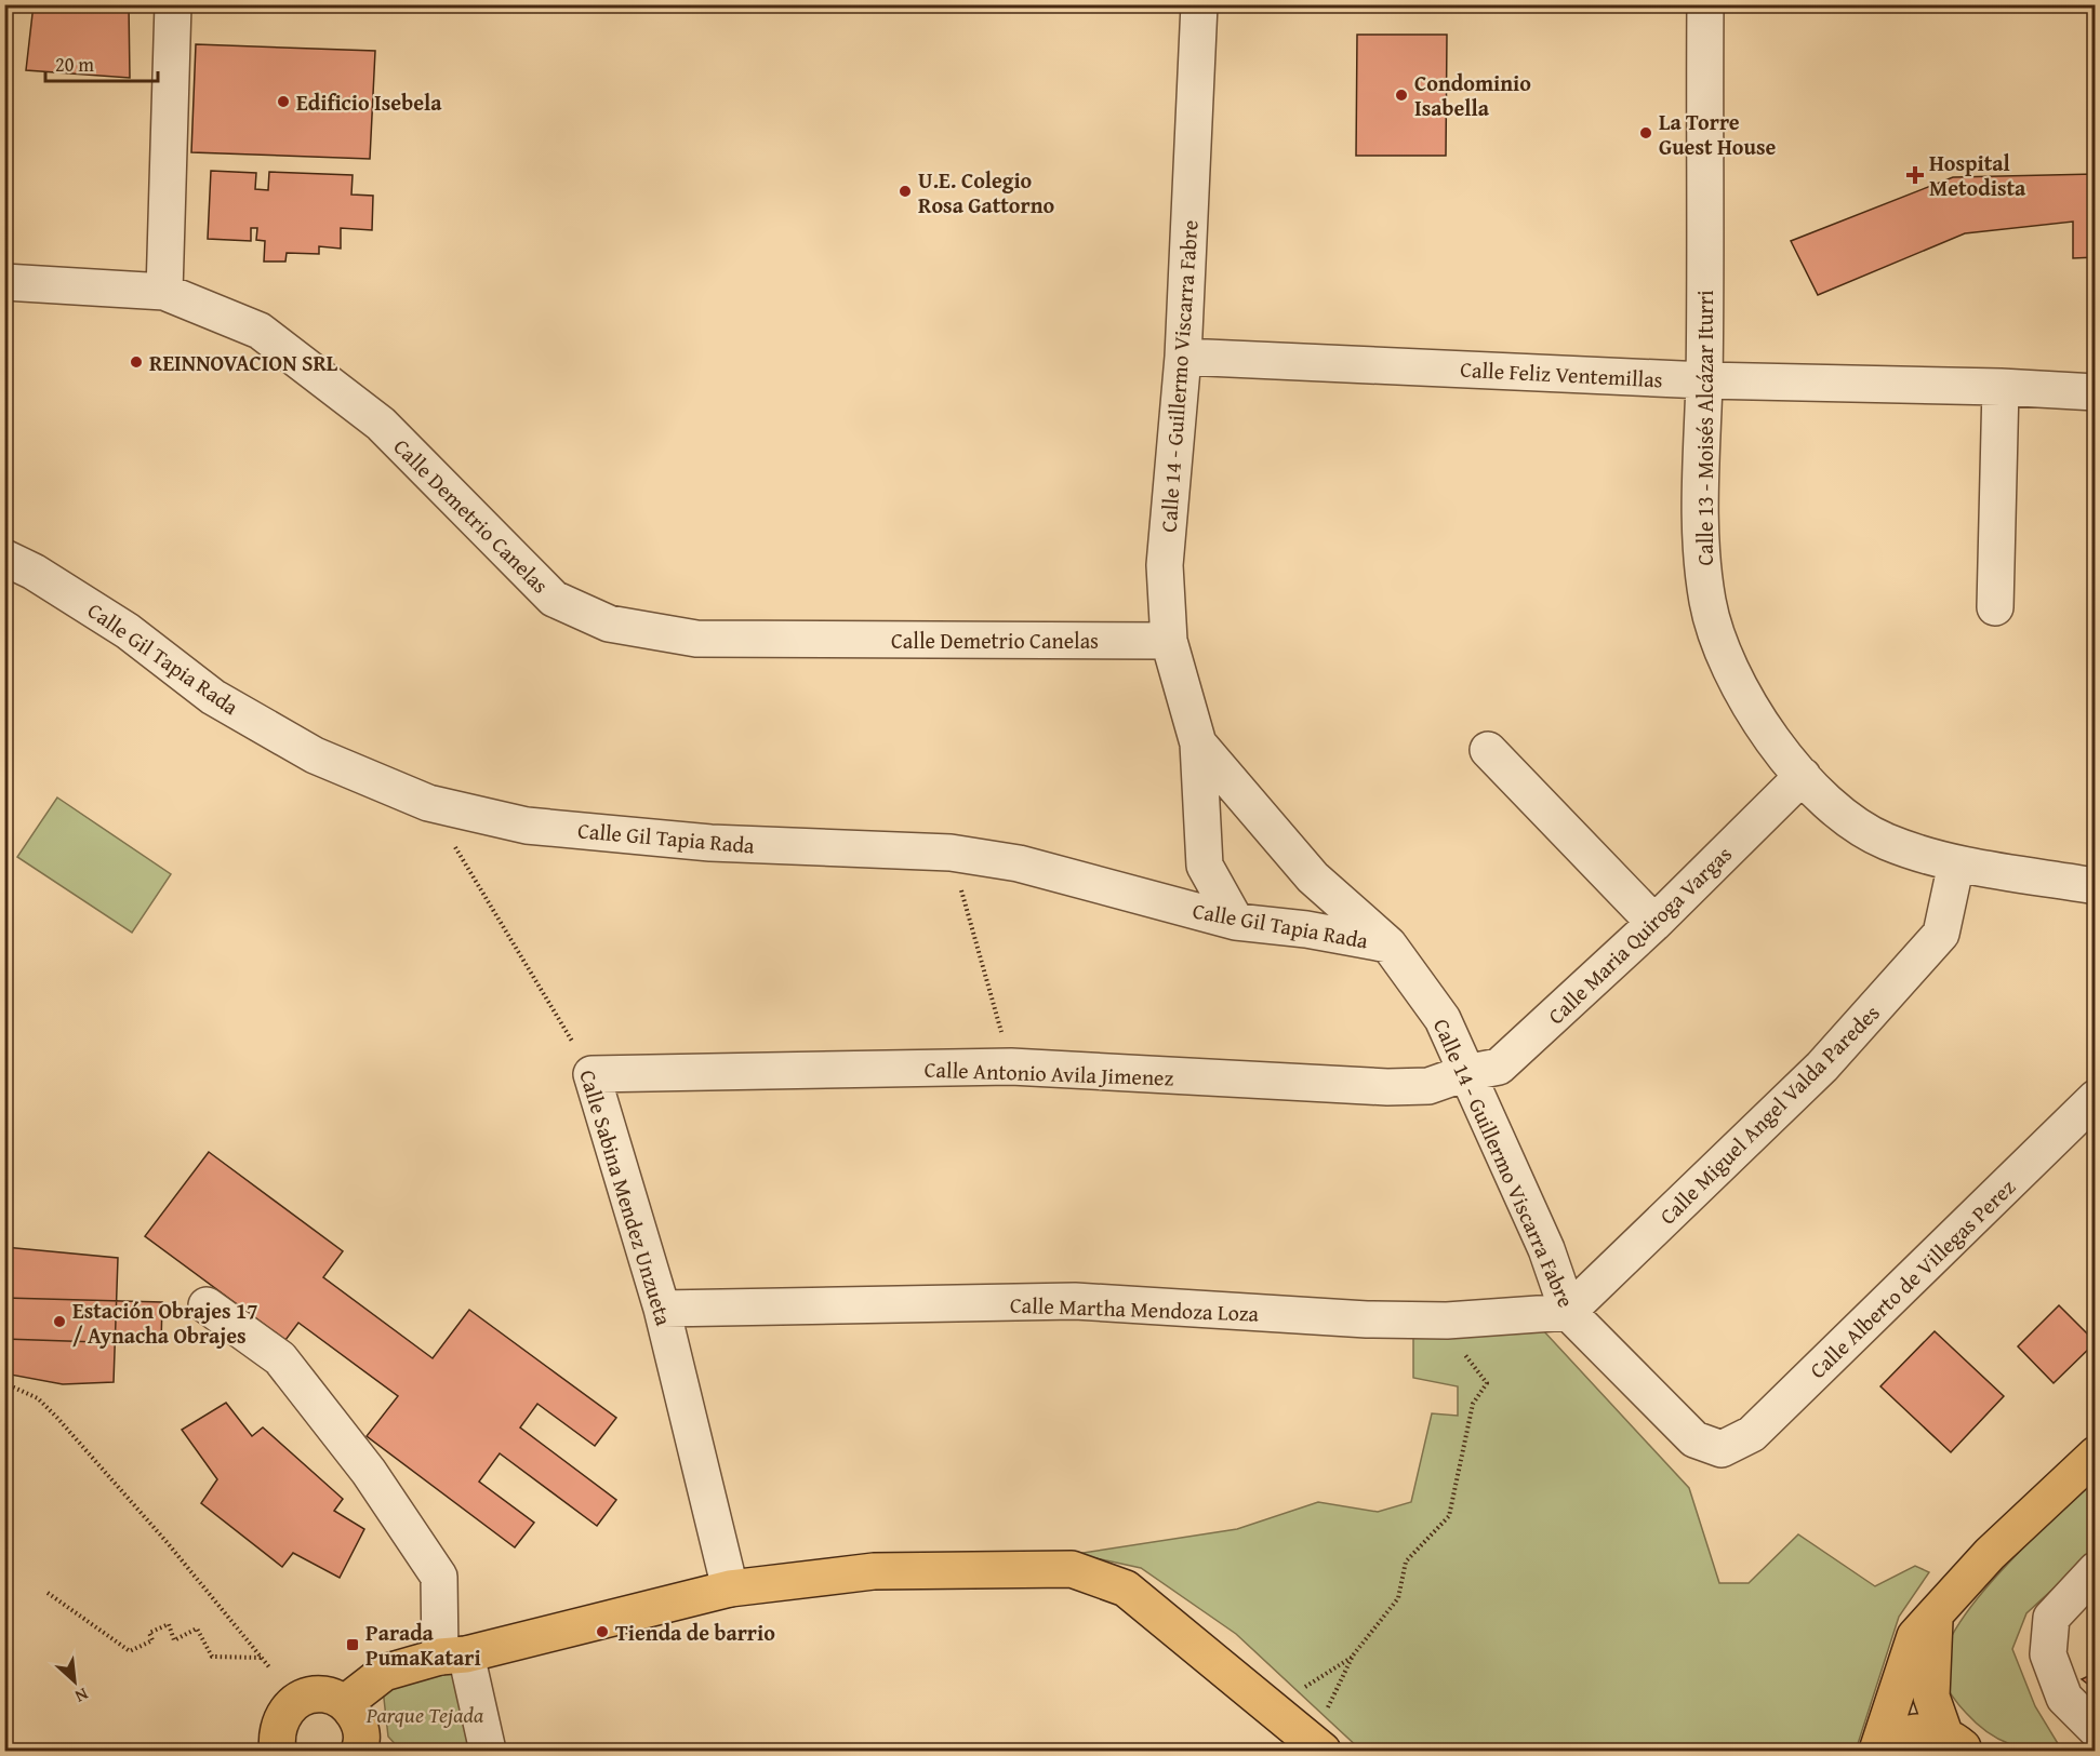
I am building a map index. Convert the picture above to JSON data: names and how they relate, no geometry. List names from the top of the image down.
{
  "streets": {
    "street": [
      "Calle Feliz Ventemillas",
      "Calle 14 - Guillermo Viscarra Fabre",
      "Calle 13 - Moisés Alcázar Iturri",
      "Calle Demetrio Canelas",
      "Calle Gil Tapia Rada",
      "Calle Maria Quiroga Vargas",
      "Calle Antonio Avila Jimenez",
      "Calle Miguel Angel Valda Paredes",
      "Calle Sabina Mendez Unzueta",
      "Calle Alberto de Villegas Perez",
      "Calle Martha Mendoza Loza"
    ]
  },
  "crossings": [
    ["Calle Feliz Ventemillas", "Calle 14 - Guillermo Viscarra Fabre"],
    ["Calle Feliz Ventemillas", "Calle 13 - Moisés Alcázar Iturri"],
    ["Calle 14 - Guillermo Viscarra Fabre", "Calle Demetrio Canelas"],
    ["Calle 14 - Guillermo Viscarra Fabre", "Calle Gil Tapia Rada"],
    ["Calle 14 - Guillermo Viscarra Fabre", "Calle Maria Quiroga Vargas"],
    ["Calle 14 - Guillermo Viscarra Fabre", "Calle Antonio Avila Jimenez"],
    ["Calle 14 - Guillermo Viscarra Fabre", "Calle Miguel Angel Valda Paredes"],
    ["Calle 14 - Guillermo Viscarra Fabre", "Calle Alberto de Villegas Perez"],
    ["Calle 14 - Guillermo Viscarra Fabre", "Calle Martha Mendoza Loza"],
    ["Calle 13 - Moisés Alcázar Iturri", "Calle Maria Quiroga Vargas"],
    ["Calle 13 - Moisés Alcázar Iturri", "Calle Miguel Angel Valda Paredes"],
    ["Calle Gil Tapia Rada", "Calle Sabina Mendez Unzueta"],
    ["Calle Maria Quiroga Vargas", "Calle Antonio Avila Jimenez"],
    ["Calle Antonio Avila Jimenez", "Calle Sabina Mendez Unzueta"],
    ["Calle Miguel Angel Valda Paredes", "Calle Martha Mendoza Loza"],
    ["Calle Sabina Mendez Unzueta", "Calle Martha Mendoza Loza"]
  ],
  "parks": ["Parque Tejada"],
  "places": {
    "other": [
      "Condominio Isabella",
      "Edificio Isebela",
      "La Torre Guest House",
      "U.E. Colegio Rosa Gattorno",
      "REINNOVACION SRL",
      "Estación Obrajes 17 / Aynacha Obrajes",
      "Tienda de barrio"
    ],
    "health": ["Hospital Metodista"],
    "transit": ["Parada PumaKatari"]
  },
  "scale_bar": "20 m",
  "north": "bottom right"
}
